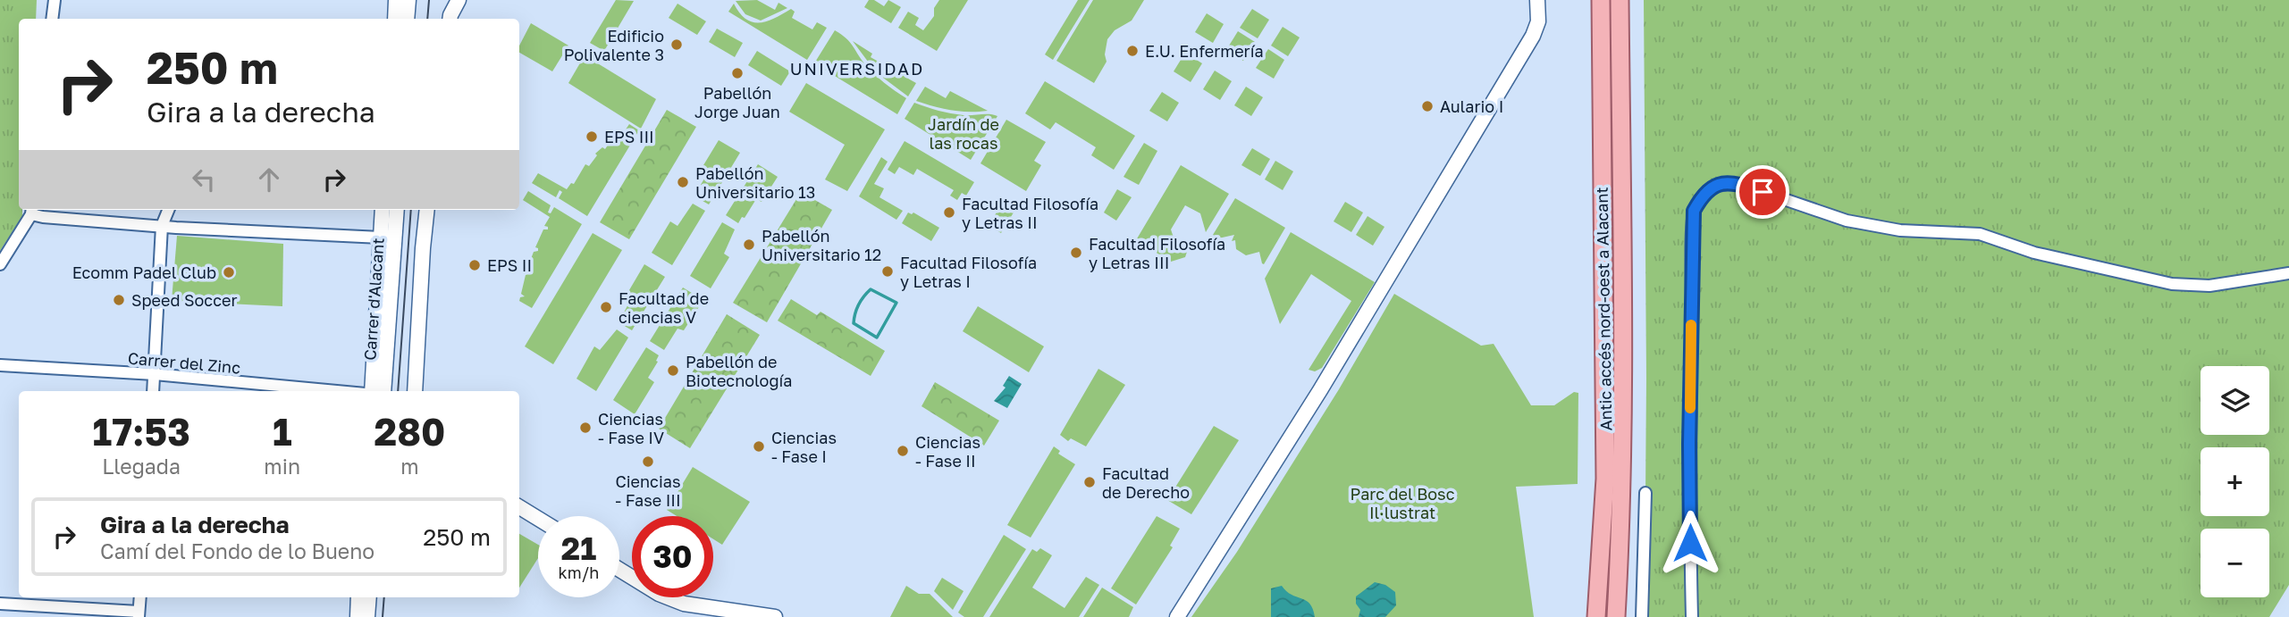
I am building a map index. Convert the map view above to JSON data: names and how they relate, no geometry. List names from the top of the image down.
{
  "streets": {
    "main road": ["Antic accés nord-oest a Alacant"],
    "street": ["Carrer d'Alacant", "Carrer del Zinc"]
  },
  "districts": ["UNIVERSIDAD"],
  "parks": ["Jardín de las rocas", "Parc del Bosc Il·lustrat"],
  "places": [
    "Edificio Polivalente 3",
    "E.U. Enfermería",
    "Pabellón Jorge Juan",
    "Aulario I",
    "EPS III",
    "Pabellón Universitario 13",
    "Facultad Filosofía y Letras II",
    "Pabellón Universitario 12",
    "Facultad Filosofía y Letras III",
    "EPS II",
    "Facultad Filosofía y Letras I",
    "Ecomm Padel Club",
    "Speed Soccer",
    "Facultad de ciencias V",
    "Pabellón de Biotecnología",
    "Ciencias - Fase IV",
    "Ciencias - Fase I",
    "Ciencias - Fase II",
    "Ciencias - Fase III",
    "Facultad de Derecho"
  ],
  "page": {
    "turn": ["250 m", "Gira a la derecha"],
    "map_buttons": ["+", "−"],
    "eta": [
      "17:53",
      "Llegada",
      "1",
      "min",
      "280",
      "m"
    ],
    "list": [
      {
        "name": "Gira a la derecha",
        "note": "Camí del Fondo de lo Bueno",
        "value": "250 m"
      }
    ],
    "speed": "21 km/h",
    "limit": "30"
  }
}
